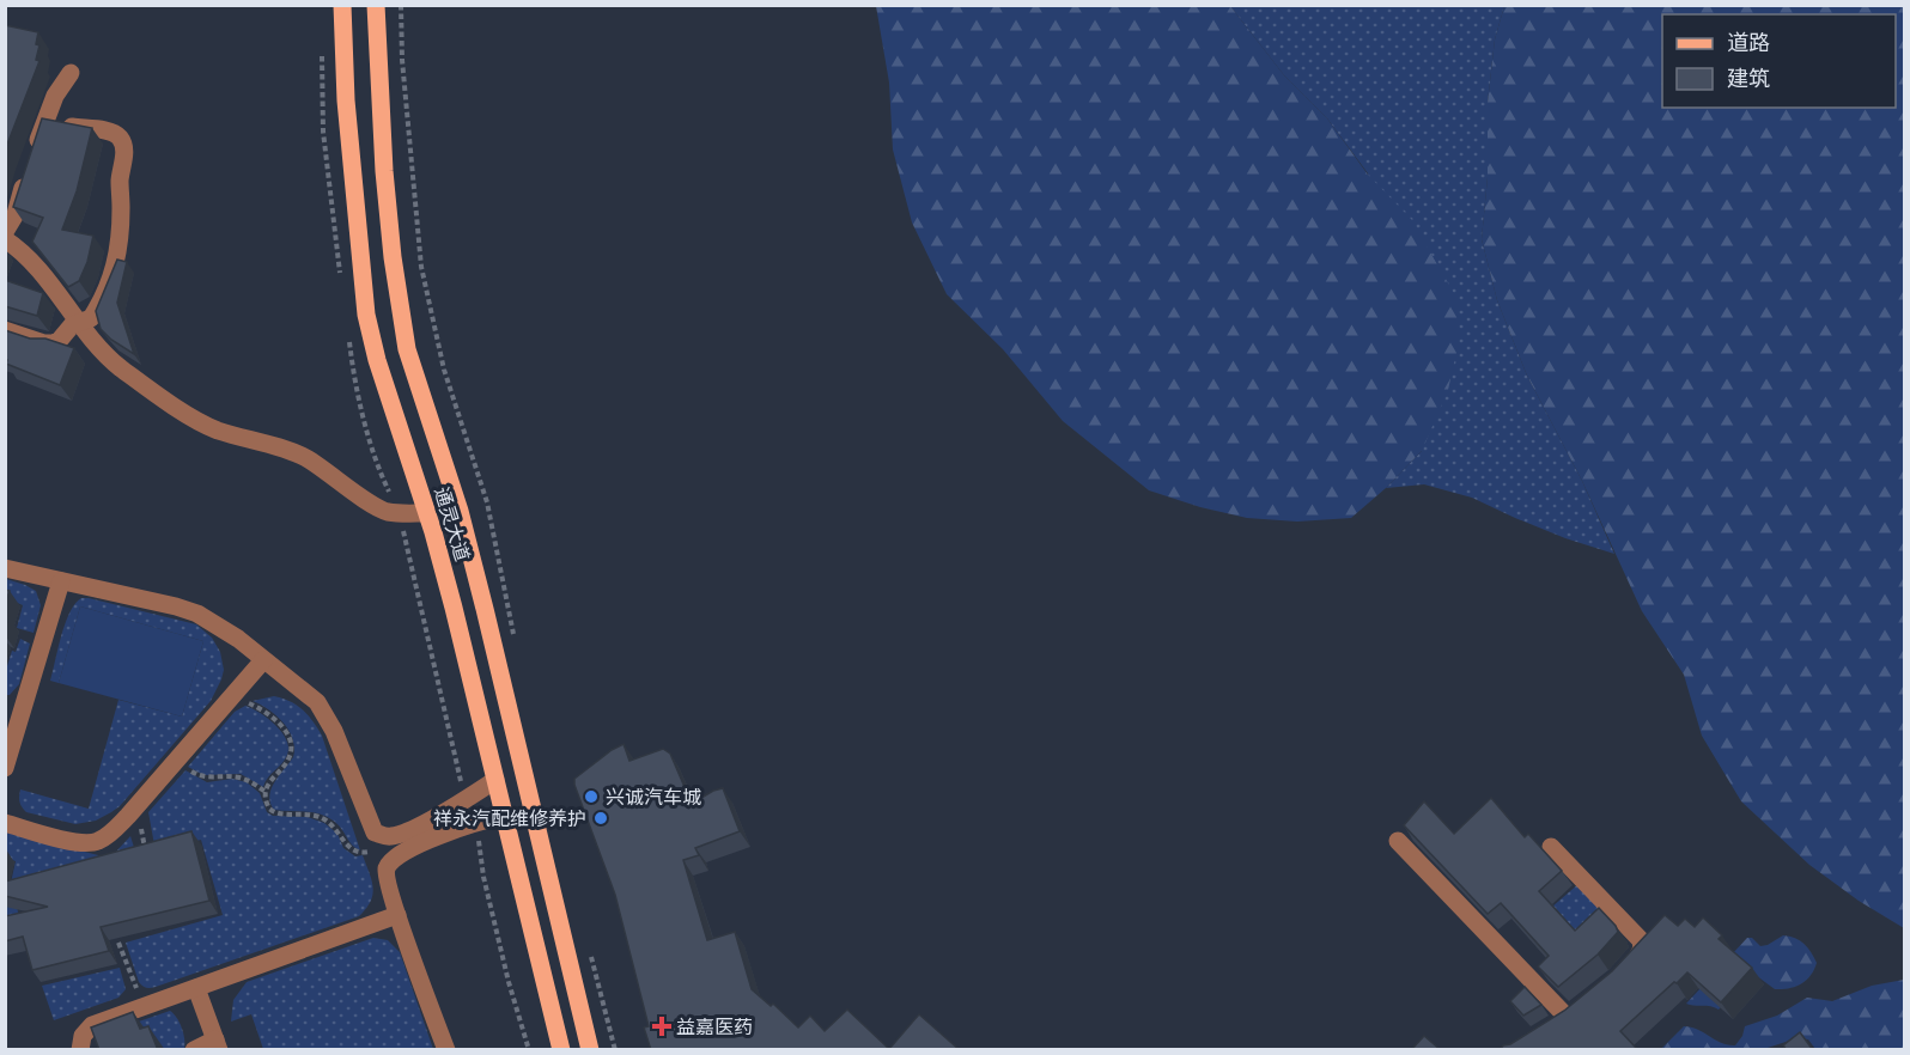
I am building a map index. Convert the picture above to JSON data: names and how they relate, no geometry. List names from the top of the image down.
{
  "streets": {
    "main road": ["通灵大道"]
  },
  "places": {
    "other": ["兴诚汽车城", "祥永汽配维修养护"],
    "health": ["益嘉医药"]
  },
  "legend": ["道路", "建筑"]
}
